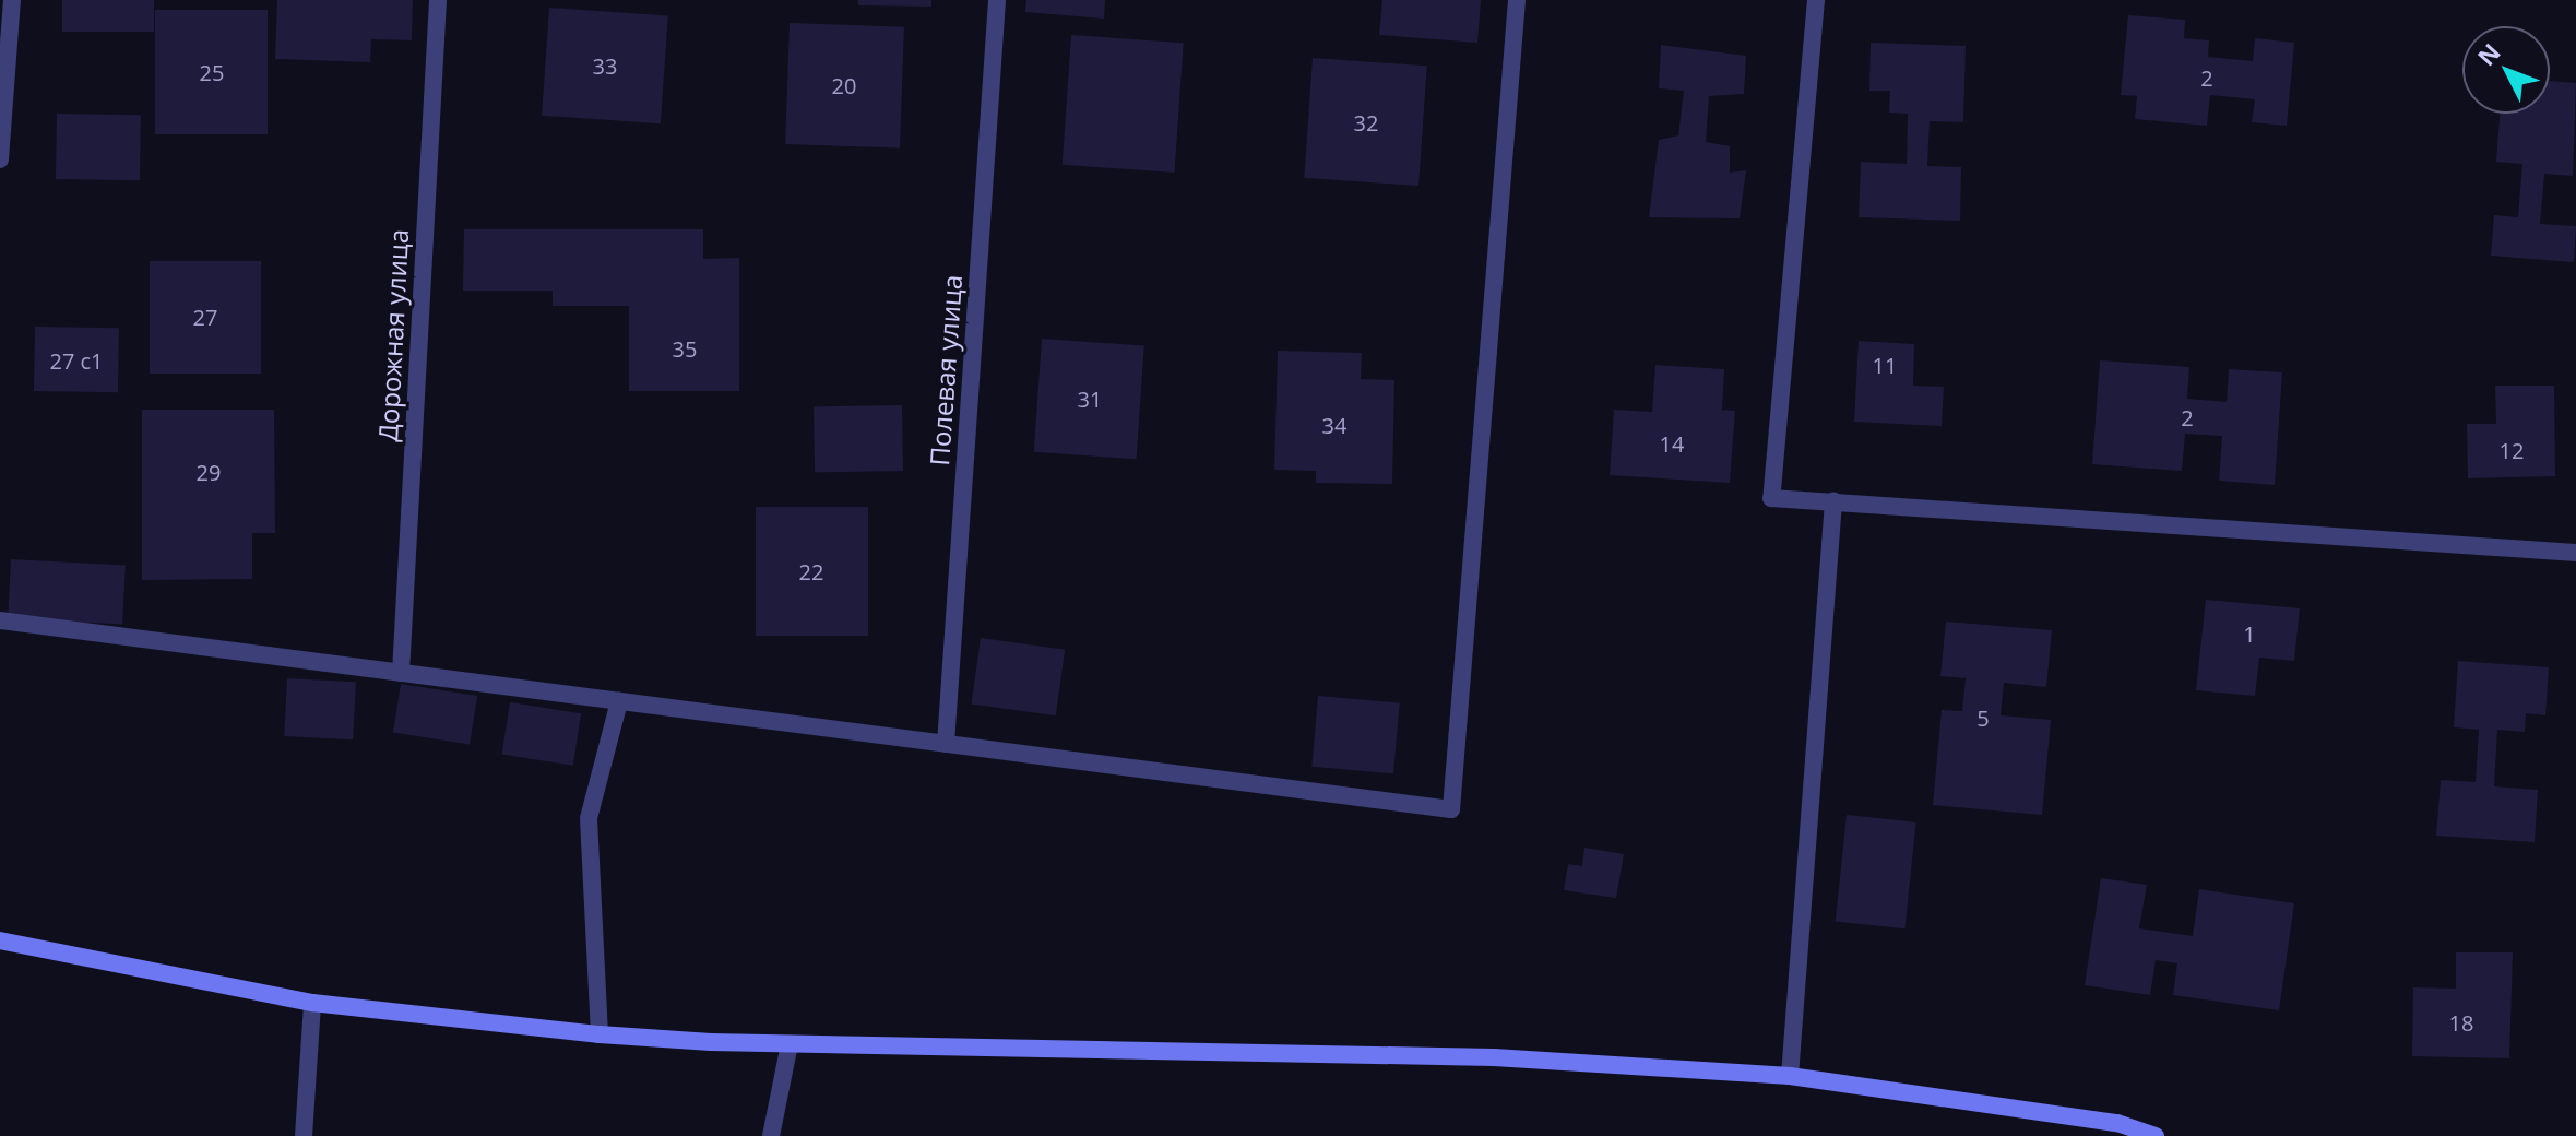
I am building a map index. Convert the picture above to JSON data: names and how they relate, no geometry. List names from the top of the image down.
{
  "streets": {
    "street": ["Дорожная улица", "Полевая улица"]
  },
  "house_numbers": [
    "33",
    "25",
    "2",
    "20",
    "32",
    "27",
    "35",
    "27 с1",
    "11",
    "31",
    "2",
    "34",
    "14",
    "12",
    "29",
    "22",
    "1",
    "5",
    "18"
  ],
  "north": "top left"
}
